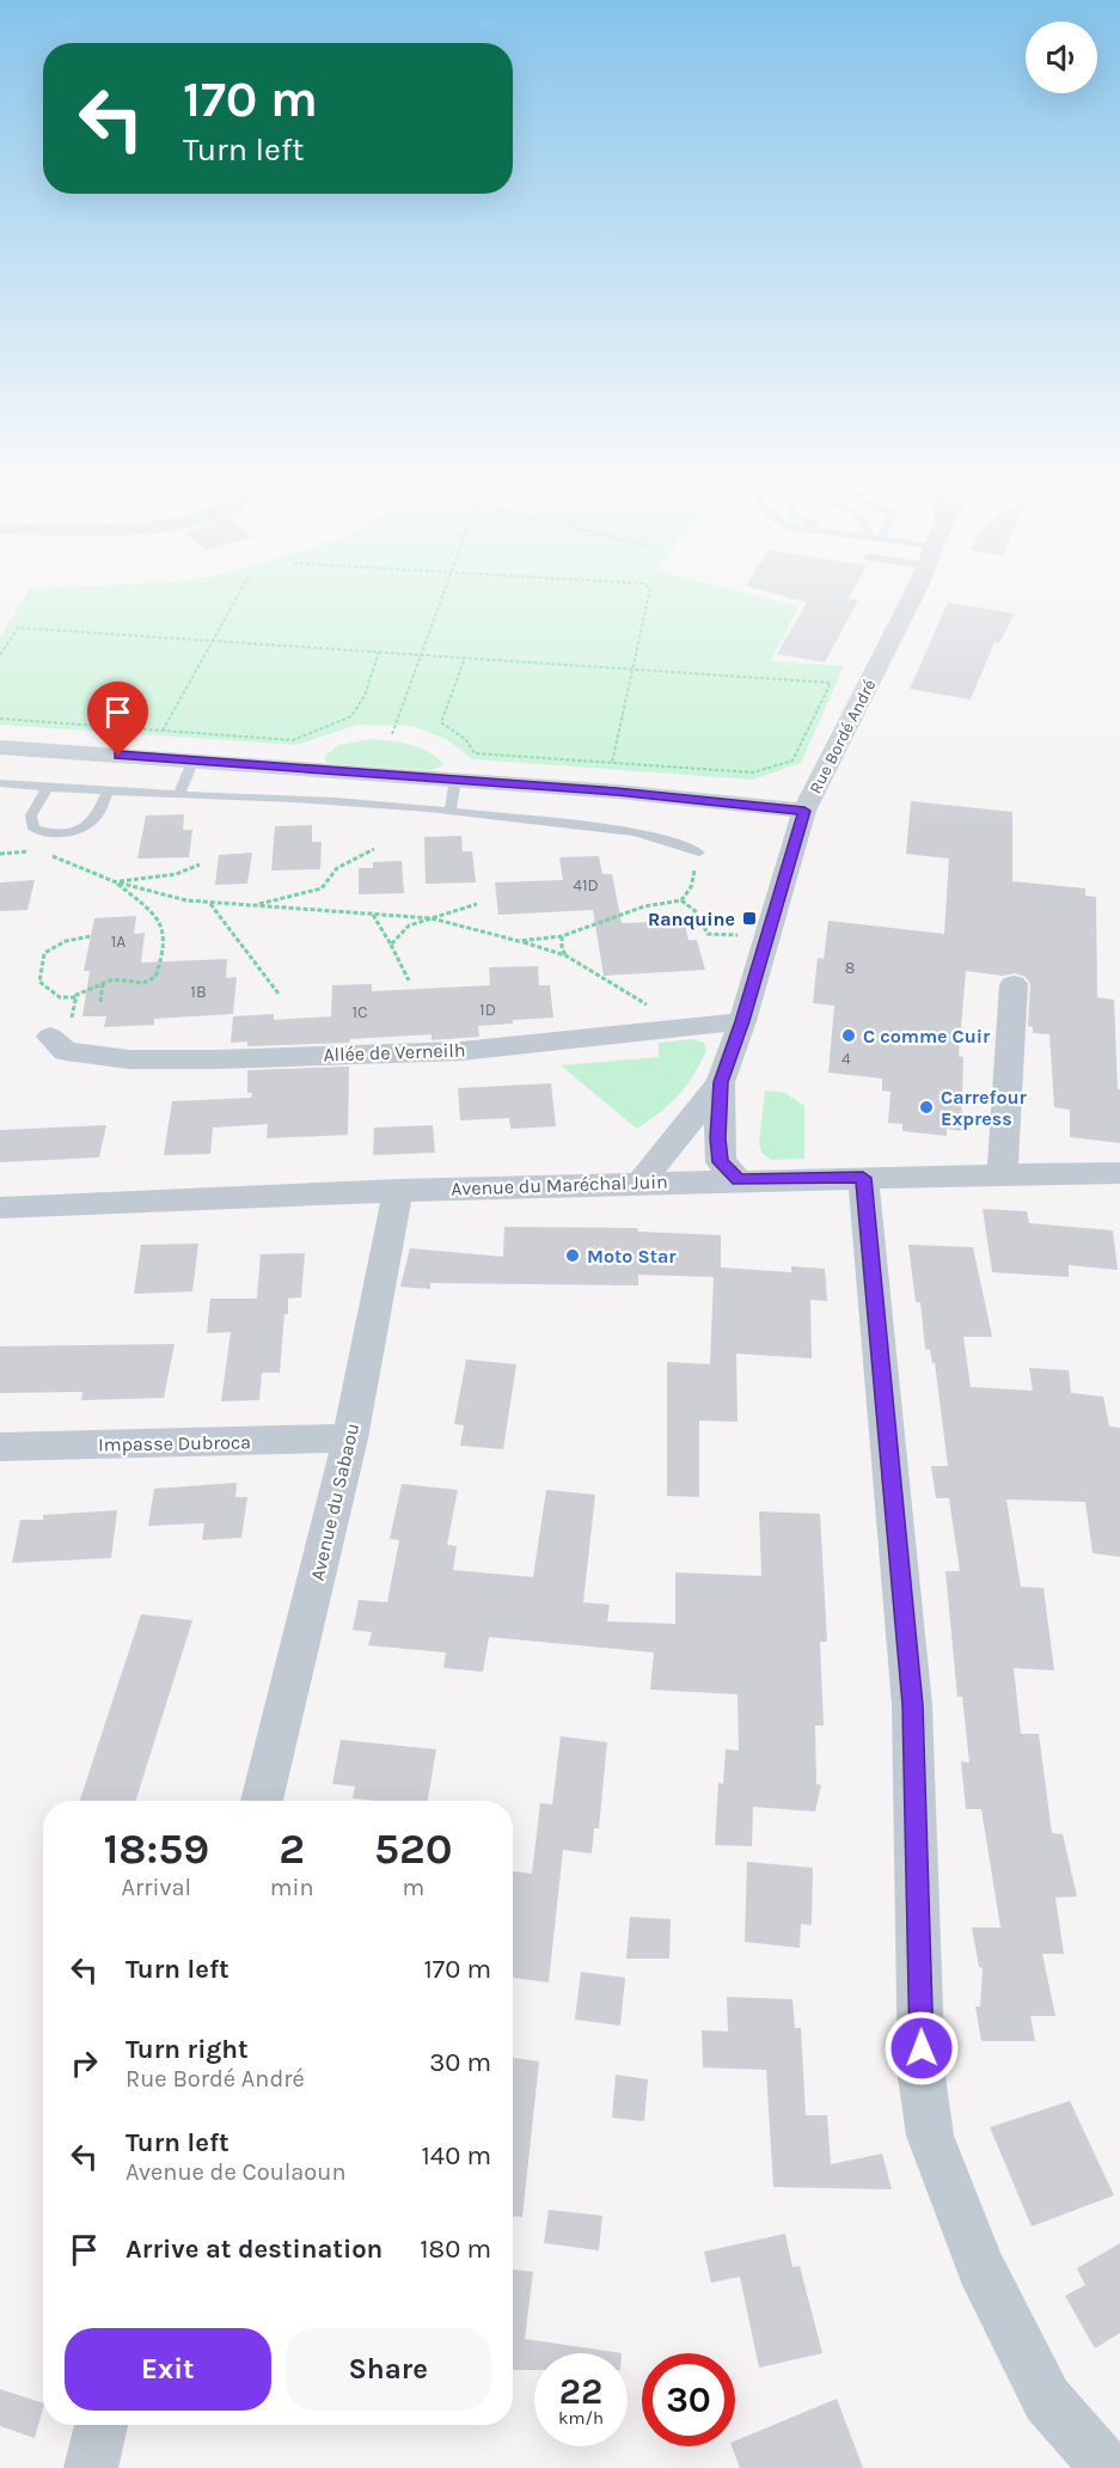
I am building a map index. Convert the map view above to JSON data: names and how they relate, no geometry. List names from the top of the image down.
{
  "streets": {
    "street": [
      "Rue Bordé André",
      "Allée de Verneilh",
      "Avenue du Maréchal Juin",
      "Impasse Dubroca",
      "Avenue du Sabaou"
    ]
  },
  "crossings": [
    ["Rue Bordé André", "Allée de Verneilh"],
    ["Rue Bordé André", "Avenue du Maréchal Juin"],
    ["Avenue du Maréchal Juin", "Avenue du Sabaou"],
    ["Impasse Dubroca", "Avenue du Sabaou"]
  ],
  "places": {
    "transit": ["Ranquine"],
    "other": ["C comme Cuir", "Carrefour Express", "Moto Star"]
  },
  "house_numbers": [
    "41D",
    "1A",
    "8",
    "1B",
    "1D",
    "1C",
    "4"
  ],
  "page": {
    "turn": ["170 m", "Turn left"],
    "eta": [
      "18:59",
      "Arrival",
      "2",
      "min",
      "520",
      "m"
    ],
    "list": [
      {
        "name": "Turn left",
        "value": "170 m"
      },
      {
        "name": "Turn right",
        "note": "Rue Bordé André",
        "value": "30 m"
      },
      {
        "name": "Turn left",
        "note": "Avenue de Coulaoun",
        "value": "140 m"
      },
      {
        "name": "Arrive at destination",
        "value": "180 m"
      }
    ],
    "buttons": ["Exit", "Share"],
    "speed": "22 km/h",
    "limit": "30"
  }
}
